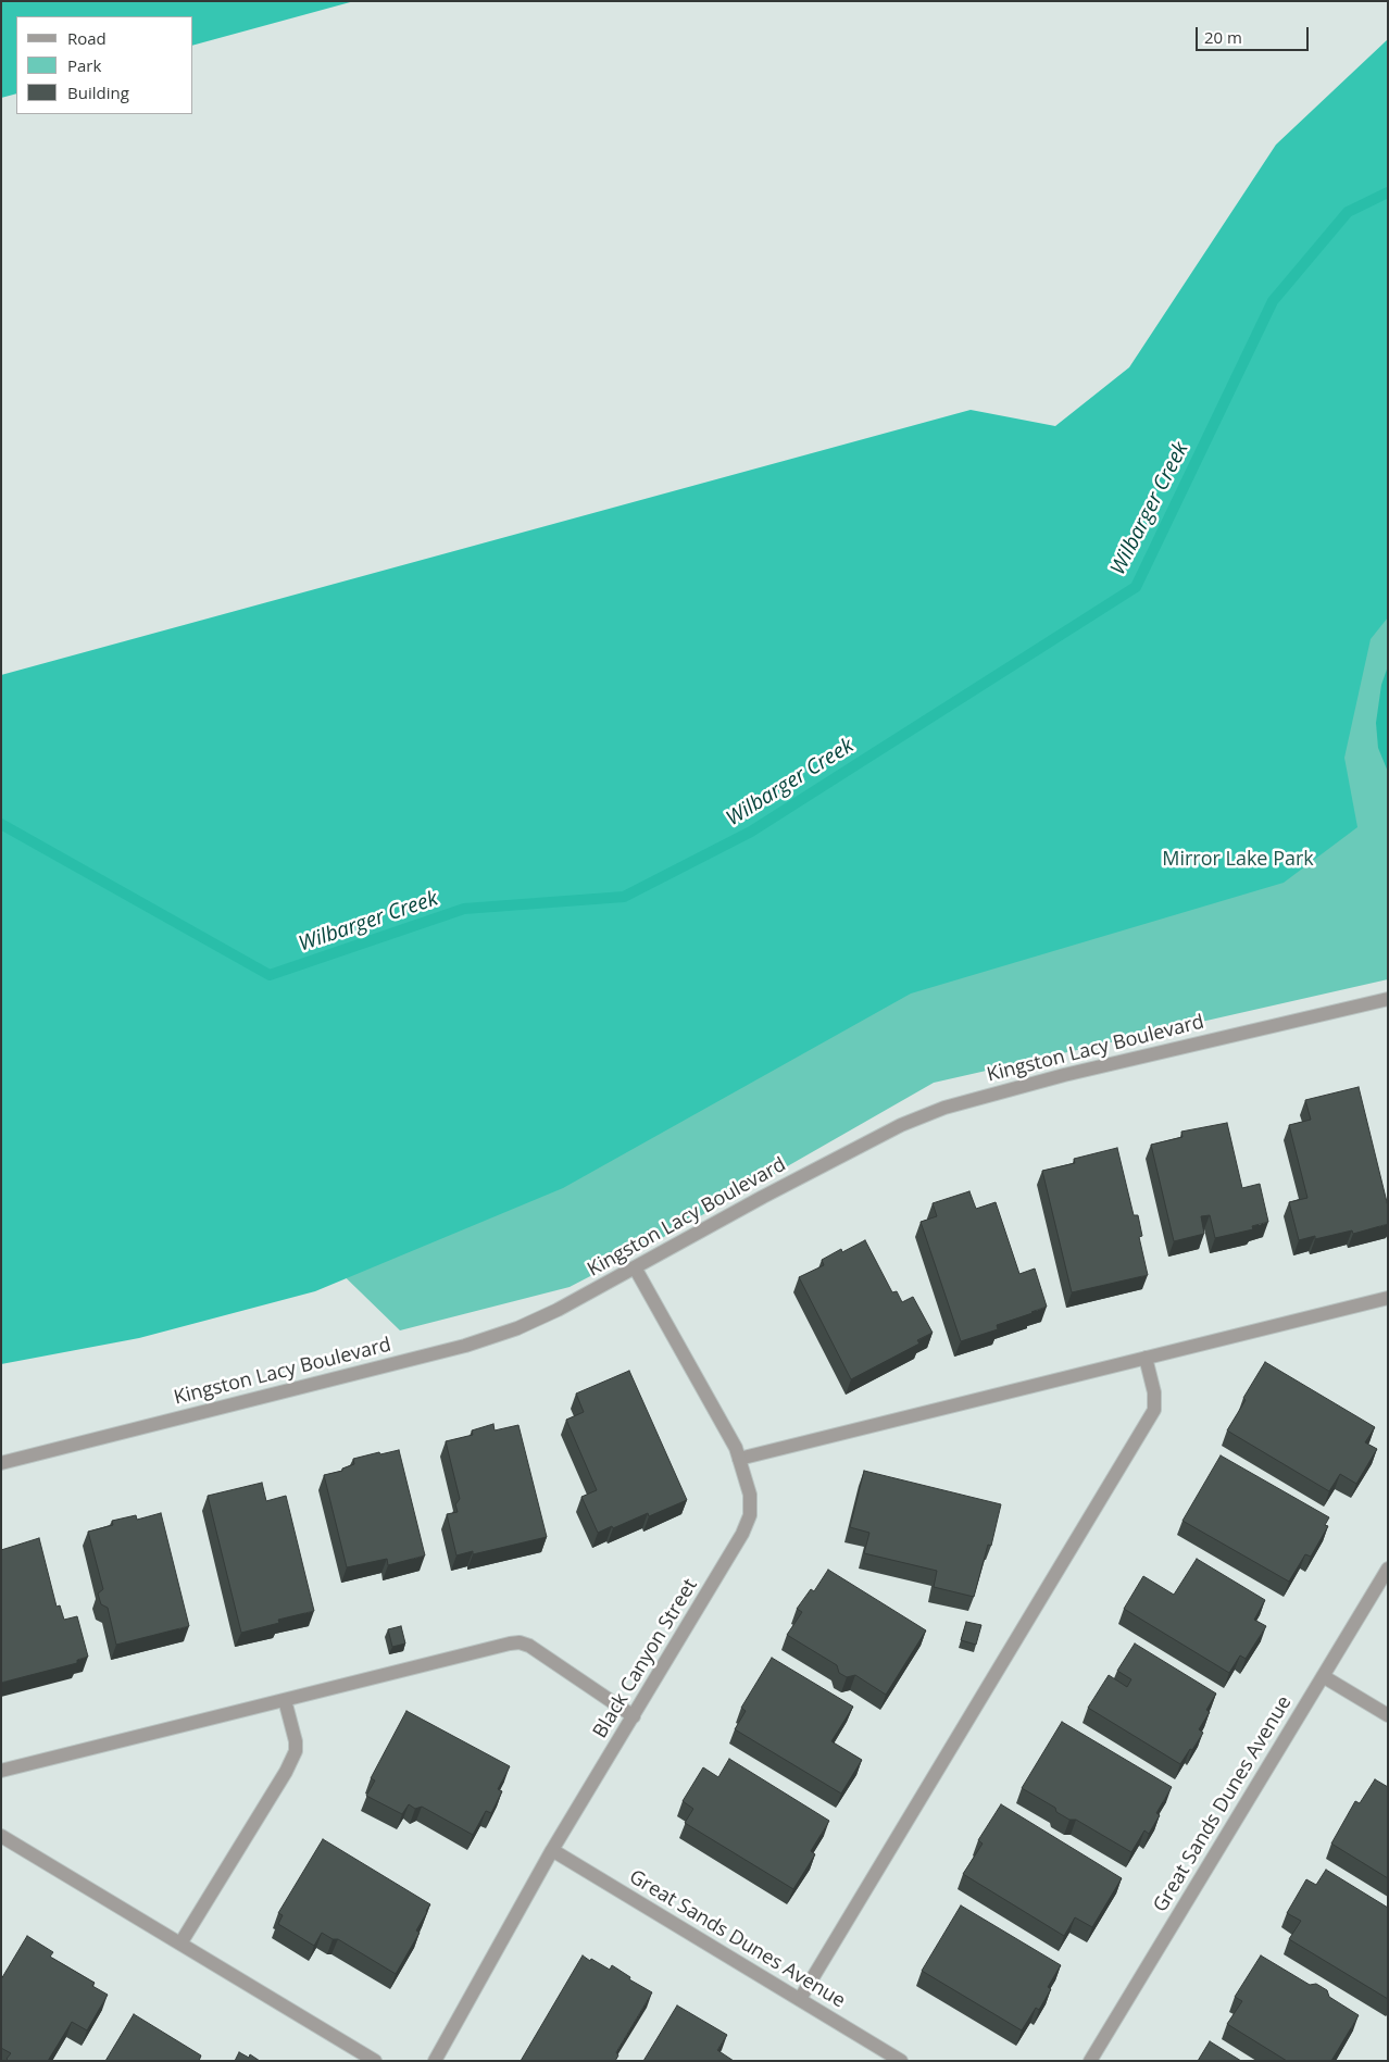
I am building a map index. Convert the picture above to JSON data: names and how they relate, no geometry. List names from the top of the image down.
{
  "streets": {
    "street": ["Kingston Lacy Boulevard", "Black Canyon Street", "Great Sands Dunes Avenue"]
  },
  "crossings": [
    ["Kingston Lacy Boulevard", "Black Canyon Street"],
    ["Black Canyon Street", "Great Sands Dunes Avenue"]
  ],
  "water": ["Wilbarger Creek"],
  "parks": ["Mirror Lake Park"],
  "legend": ["Road", "Park", "Building"],
  "scale_bar": "20 m"
}
